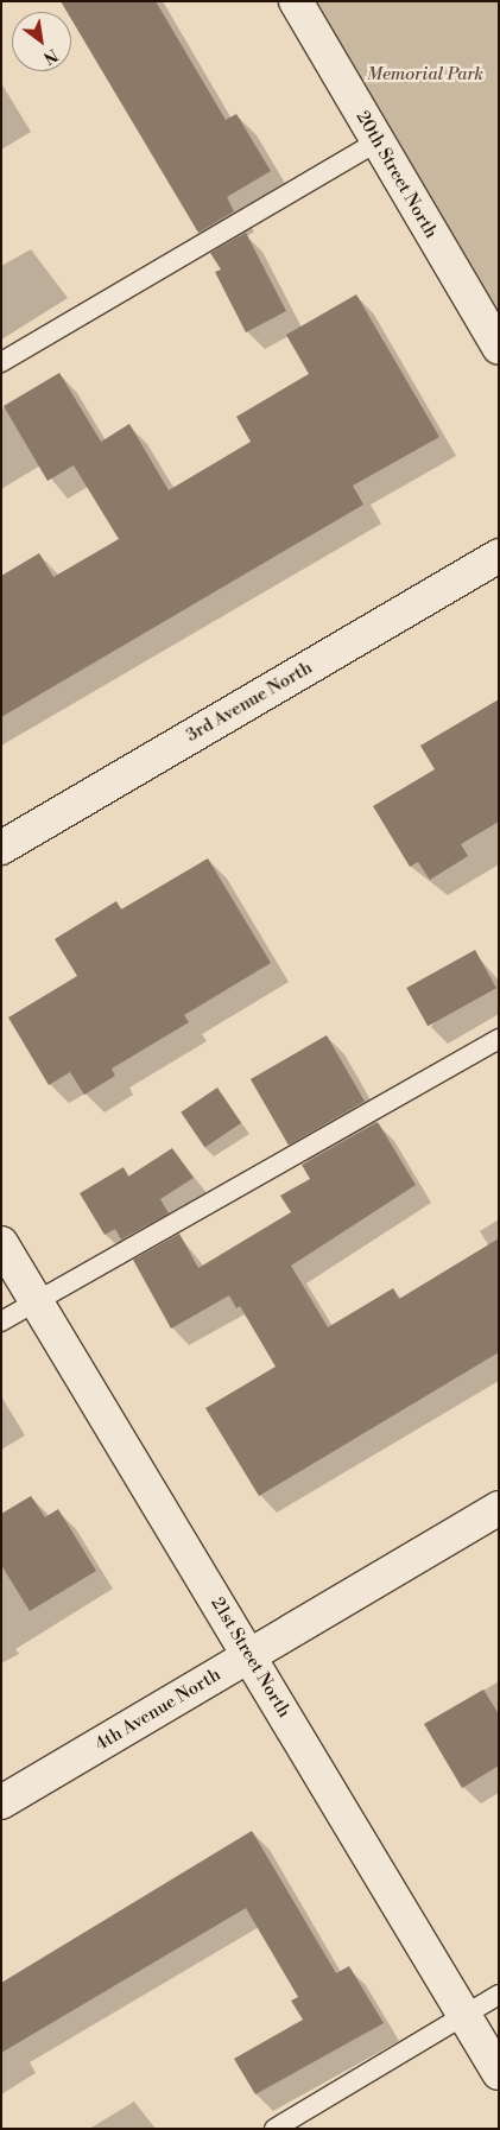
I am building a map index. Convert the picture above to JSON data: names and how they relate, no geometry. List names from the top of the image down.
{
  "streets": {
    "street": [
      "20th Street North",
      "3rd Avenue North",
      "21st Street North",
      "4th Avenue North"
    ]
  },
  "crossings": [
    ["21st Street North", "4th Avenue North"]
  ],
  "parks": ["Memorial Park"],
  "north": "bottom right"
}
